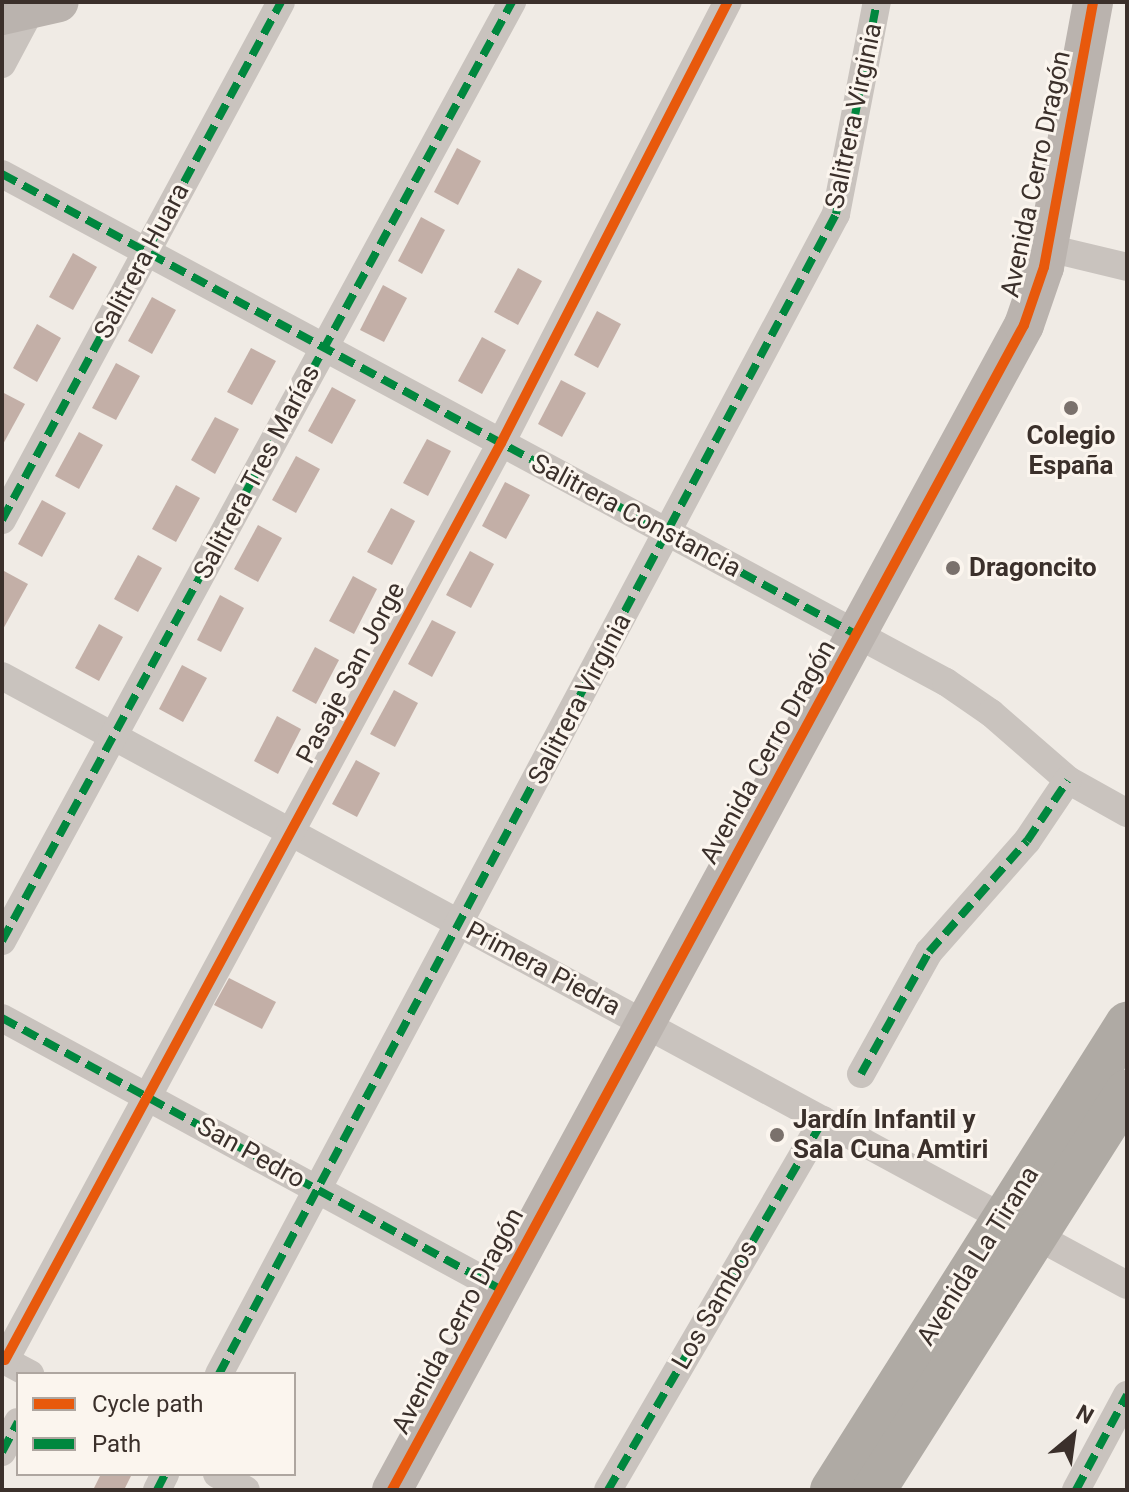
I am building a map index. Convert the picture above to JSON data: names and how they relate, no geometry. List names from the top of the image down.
{
  "streets": {
    "highway": ["Avenida La Tirana"],
    "street": [
      "Salitrera Virginia",
      "Avenida Cerro Dragón",
      "Salitrera Huara",
      "Salitrera Tres Marías",
      "Salitrera Constancia",
      "Pasaje San Jorge",
      "Primera Piedra",
      "San Pedro",
      "Los Sambos"
    ]
  },
  "crossings": [
    ["Salitrera Virginia", "Salitrera Constancia"],
    ["Salitrera Virginia", "Primera Piedra"],
    ["Salitrera Virginia", "San Pedro"],
    ["Avenida Cerro Dragón", "Salitrera Constancia"],
    ["Avenida Cerro Dragón", "Primera Piedra"],
    ["Avenida Cerro Dragón", "San Pedro"],
    ["Salitrera Huara", "Salitrera Constancia"],
    ["Salitrera Tres Marías", "Salitrera Constancia"],
    ["Salitrera Tres Marías", "Primera Piedra"],
    ["Salitrera Constancia", "Pasaje San Jorge"],
    ["Pasaje San Jorge", "Primera Piedra"],
    ["Pasaje San Jorge", "San Pedro"],
    ["Primera Piedra", "Avenida La Tirana"],
    ["Primera Piedra", "Los Sambos"]
  ],
  "places": ["Colegio España", "Dragoncito", "Jardín Infantil y Sala Cuna Amtiri"],
  "legend": ["Cycle path", "Path"],
  "north": "top right"
}
